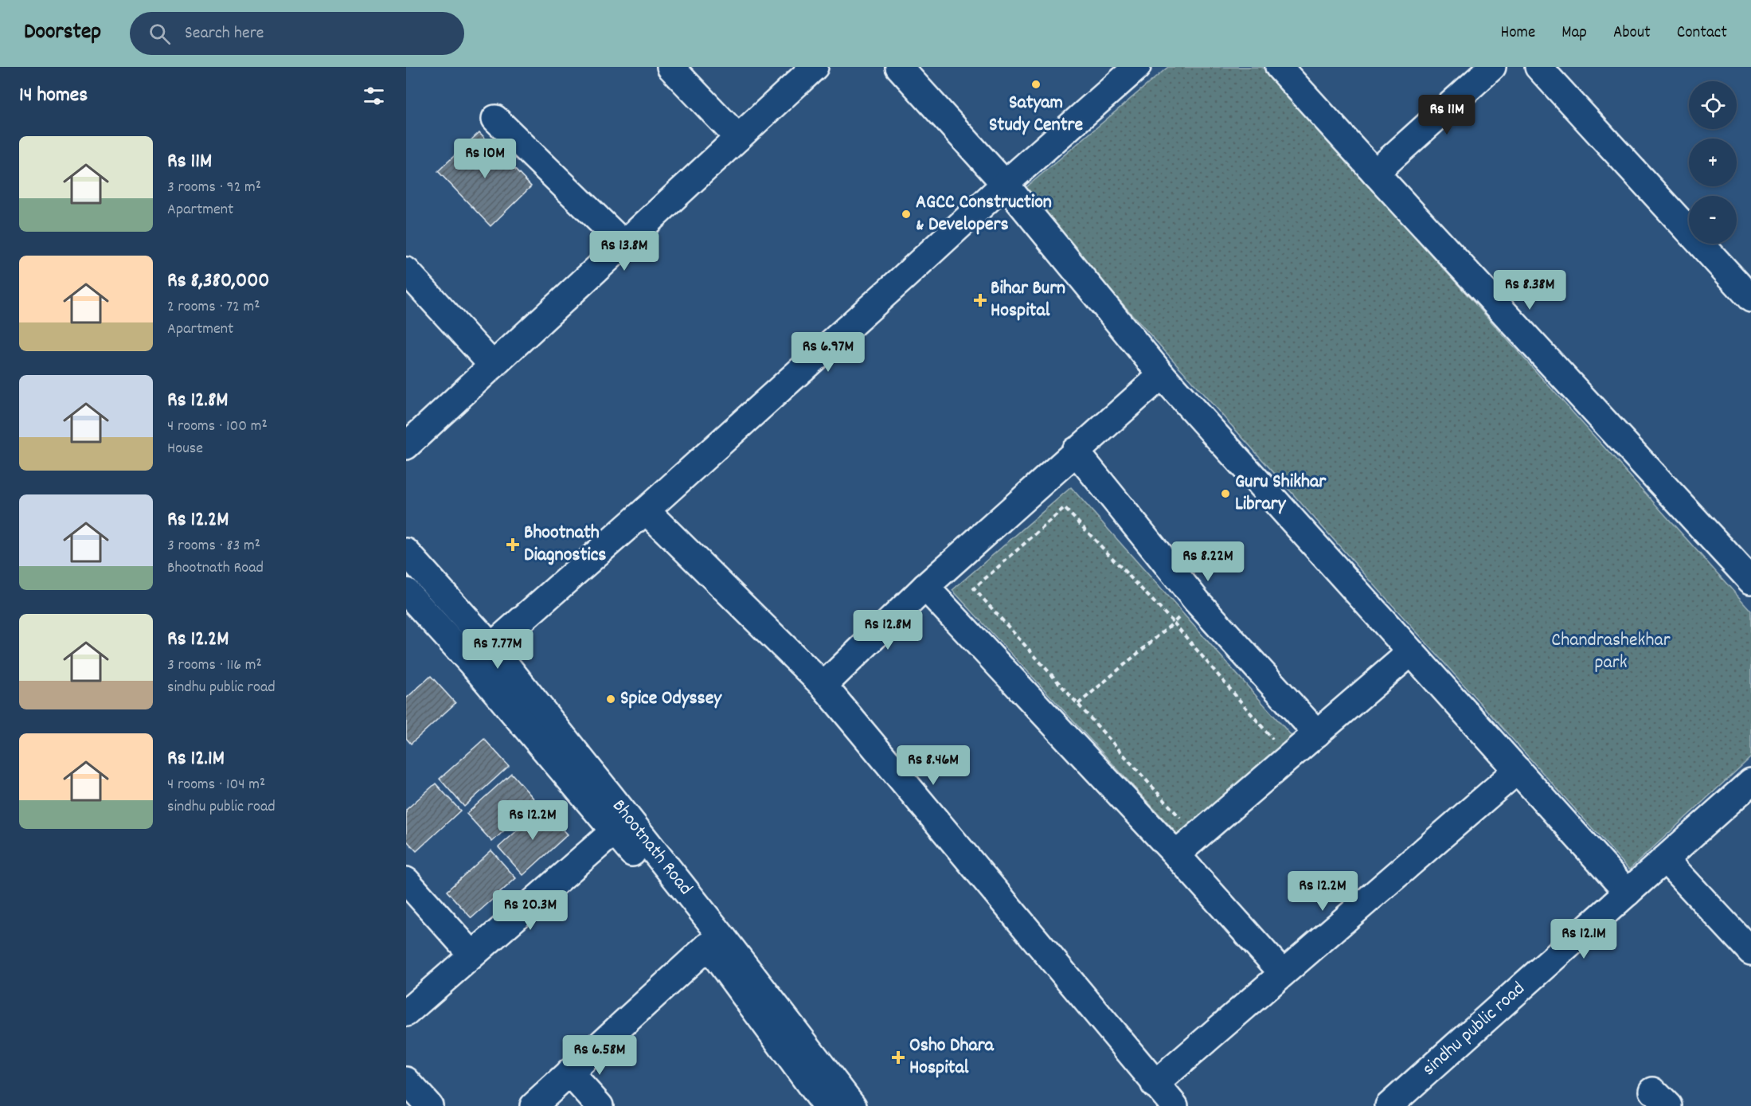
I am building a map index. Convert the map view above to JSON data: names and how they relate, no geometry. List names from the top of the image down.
{
  "streets": {
    "street": ["Bhootnath Road", "sindhu public road"]
  },
  "parks": ["Chandrashekhar park"],
  "places": {
    "other": [
      "Satyam Study Centre",
      "AGCC Construction & Developers",
      "Guru Shikhar Library",
      "Spice Odyssey"
    ],
    "health": ["Bihar Burn Hospital", "Bhootnath Diagnostics", "Osho Dhara Hospital"]
  },
  "page": {
    "header": "Doorstep",
    "search": "Search here",
    "nav": [
      "Home",
      "Map",
      "About",
      "Contact"
    ],
    "heading": "14 homes",
    "map_buttons": ["+", "−"],
    "price": [
      "Rs 11M",
      "Rs 10M",
      "Rs 13.8M",
      "Rs 8.38M",
      "Rs 6.97M",
      "Rs 8.22M",
      "Rs 12.8M",
      "Rs 7.77M",
      "Rs 8.46M",
      "Rs 12.2M",
      "Rs 12.2M",
      "Rs 20.3M",
      "Rs 12.1M",
      "Rs 6.58M"
    ],
    "list": [
      {
        "name": "Rs 11M",
        "note": "3 rooms · 92 m² · Apartment"
      },
      {
        "name": "Rs 8,380,000",
        "note": "2 rooms · 72 m² · Apartment"
      },
      {
        "name": "Rs 12.8M",
        "note": "4 rooms · 100 m² · House"
      },
      {
        "name": "Rs 12.2M",
        "note": "3 rooms · 83 m² · Bhootnath Road"
      },
      {
        "name": "Rs 12.2M",
        "note": "3 rooms · 116 m² · sindhu public road"
      },
      {
        "name": "Rs 12.1M",
        "note": "4 rooms · 104 m² · sindhu public road"
      }
    ]
  }
}
